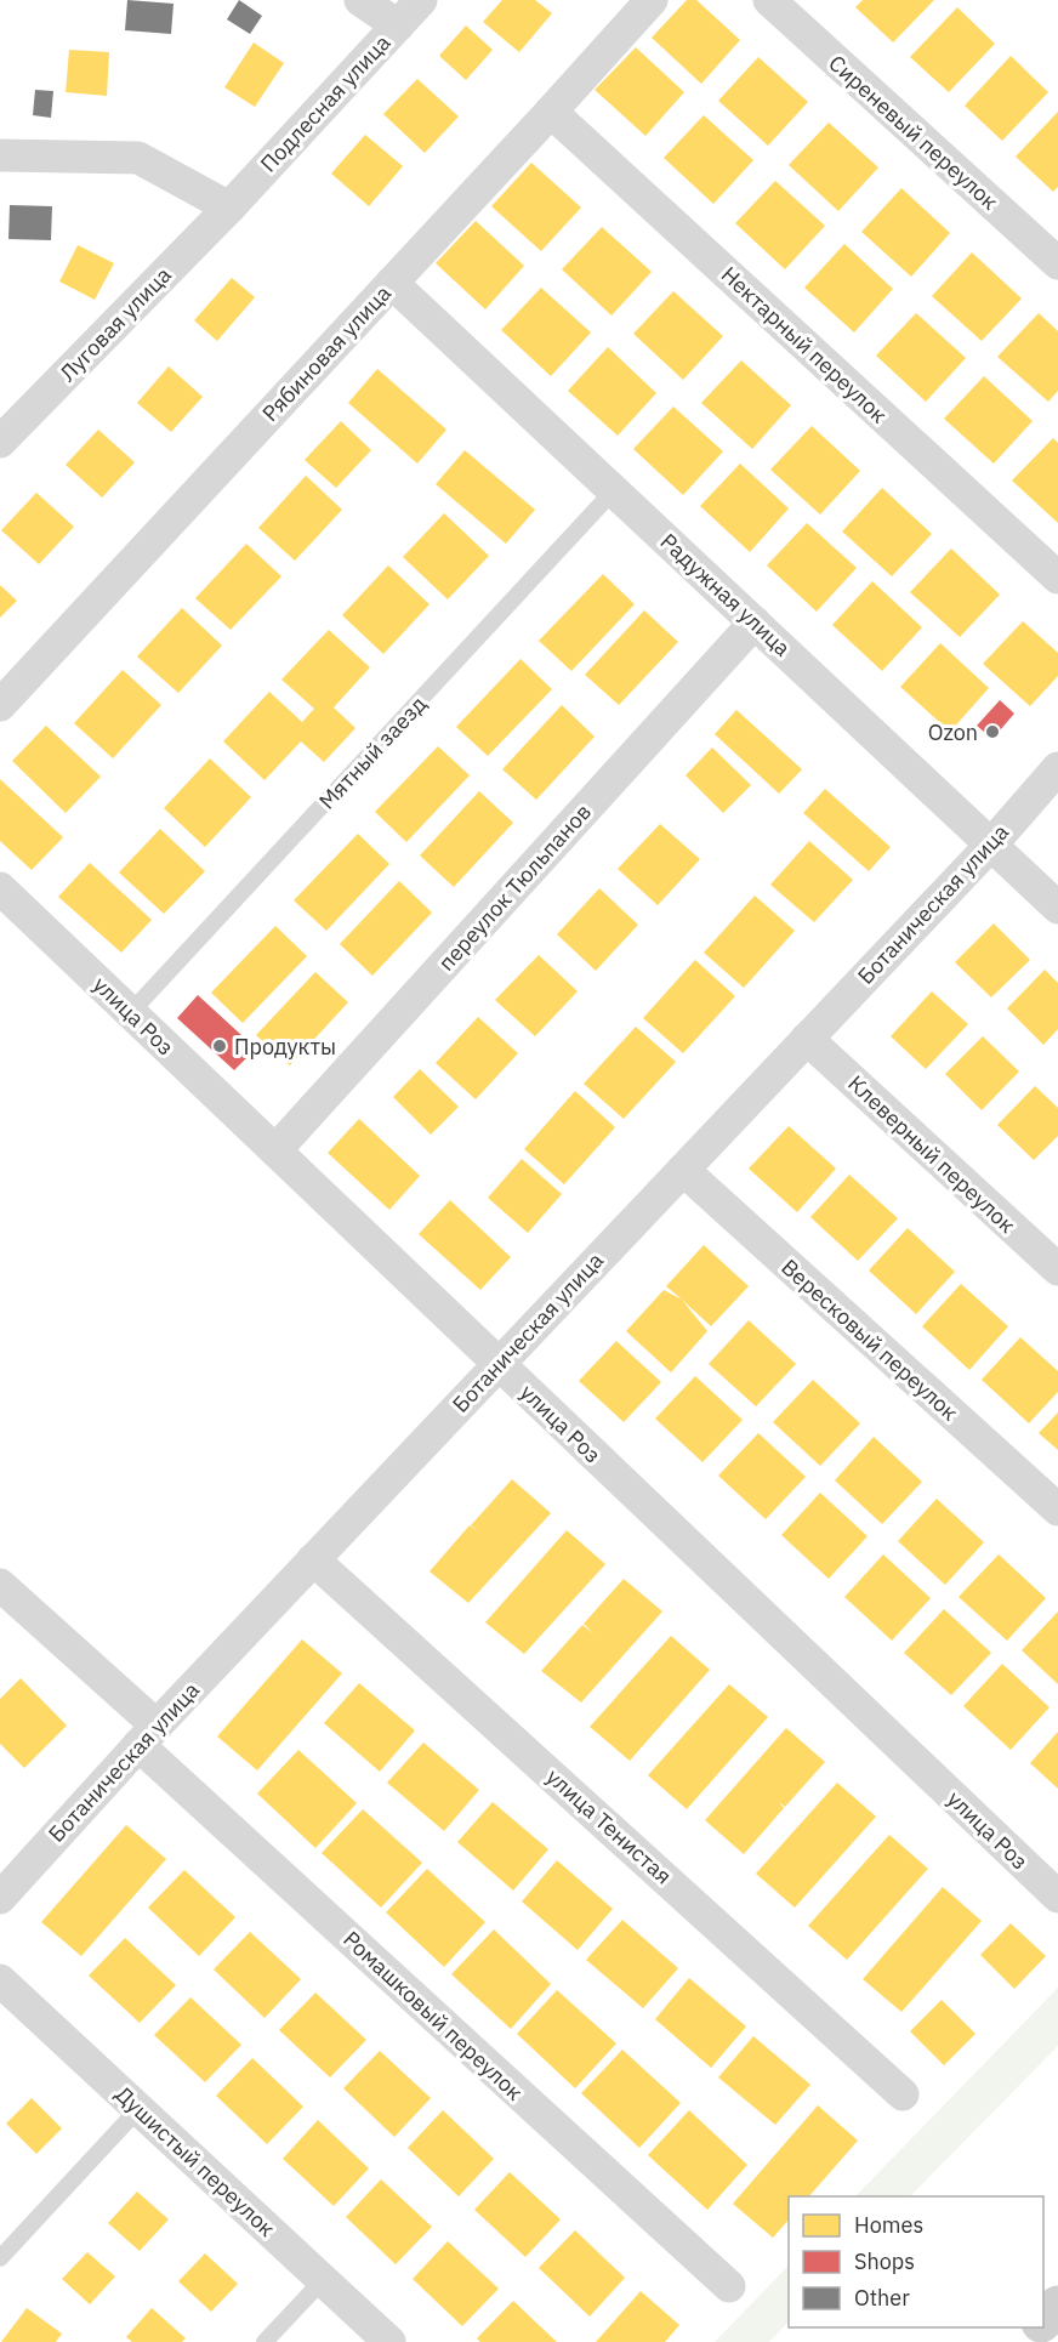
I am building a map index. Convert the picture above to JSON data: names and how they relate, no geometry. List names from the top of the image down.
{
  "streets": {
    "street": [
      "Подлесная улица",
      "Сиреневый переулок",
      "Луговая улица",
      "Нектарный переулок",
      "Рябиновая улица",
      "Радужная улица",
      "переулок Тюльпанов",
      "Ботаническая улица",
      "улица Роз",
      "Клеверный переулок",
      "Вересковый переулок",
      "улица Тенистая",
      "Ромашковый переулок",
      "Душистый переулок"
    ],
    "lane": ["Мятный заезд"]
  },
  "crossings": [
    ["Подлесная улица", "Луговая улица"],
    ["Нектарный переулок", "Рябиновая улица"],
    ["Рябиновая улица", "Радужная улица"],
    ["Радужная улица", "Мятный заезд"],
    ["Радужная улица", "переулок Тюльпанов"],
    ["Радужная улица", "Ботаническая улица"],
    ["Мятный заезд", "улица Роз"],
    ["переулок Тюльпанов", "улица Роз"],
    ["Ботаническая улица", "улица Роз"],
    ["Ботаническая улица", "Клеверный переулок"],
    ["Ботаническая улица", "Вересковый переулок"],
    ["Ботаническая улица", "улица Тенистая"],
    ["Ботаническая улица", "Ромашковый переулок"]
  ],
  "places": ["Ozon", "Продукты"],
  "legend": ["Homes", "Shops", "Other"]
}
